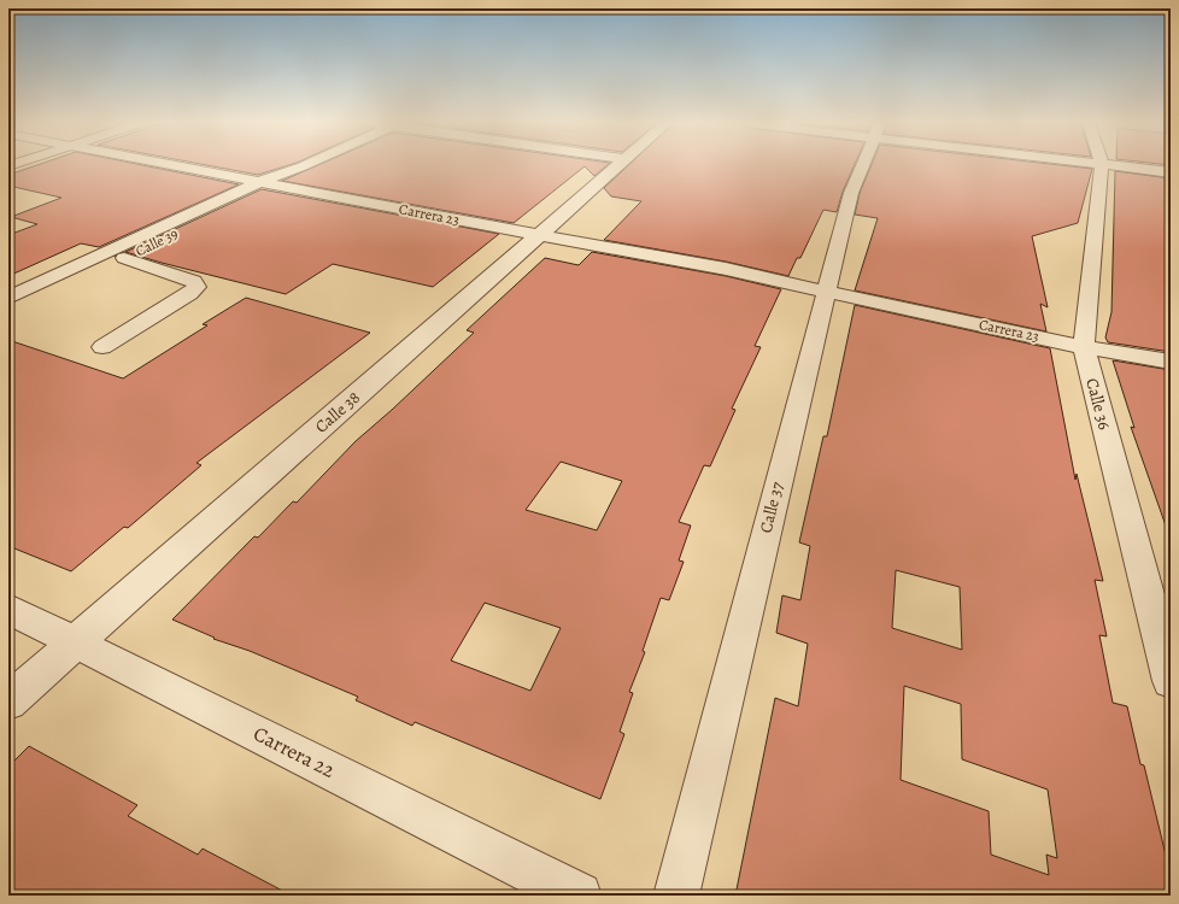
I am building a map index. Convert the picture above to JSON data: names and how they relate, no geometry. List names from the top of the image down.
{
  "streets": {
    "street": [
      "Carrera 23",
      "Calle 39",
      "Calle 36",
      "Calle 38",
      "Calle 37",
      "Carrera 22"
    ]
  },
  "crossings": [
    ["Carrera 23", "Calle 39"],
    ["Carrera 23", "Calle 36"],
    ["Carrera 23", "Calle 38"],
    ["Carrera 23", "Calle 37"],
    ["Calle 38", "Carrera 22"]
  ]
}
